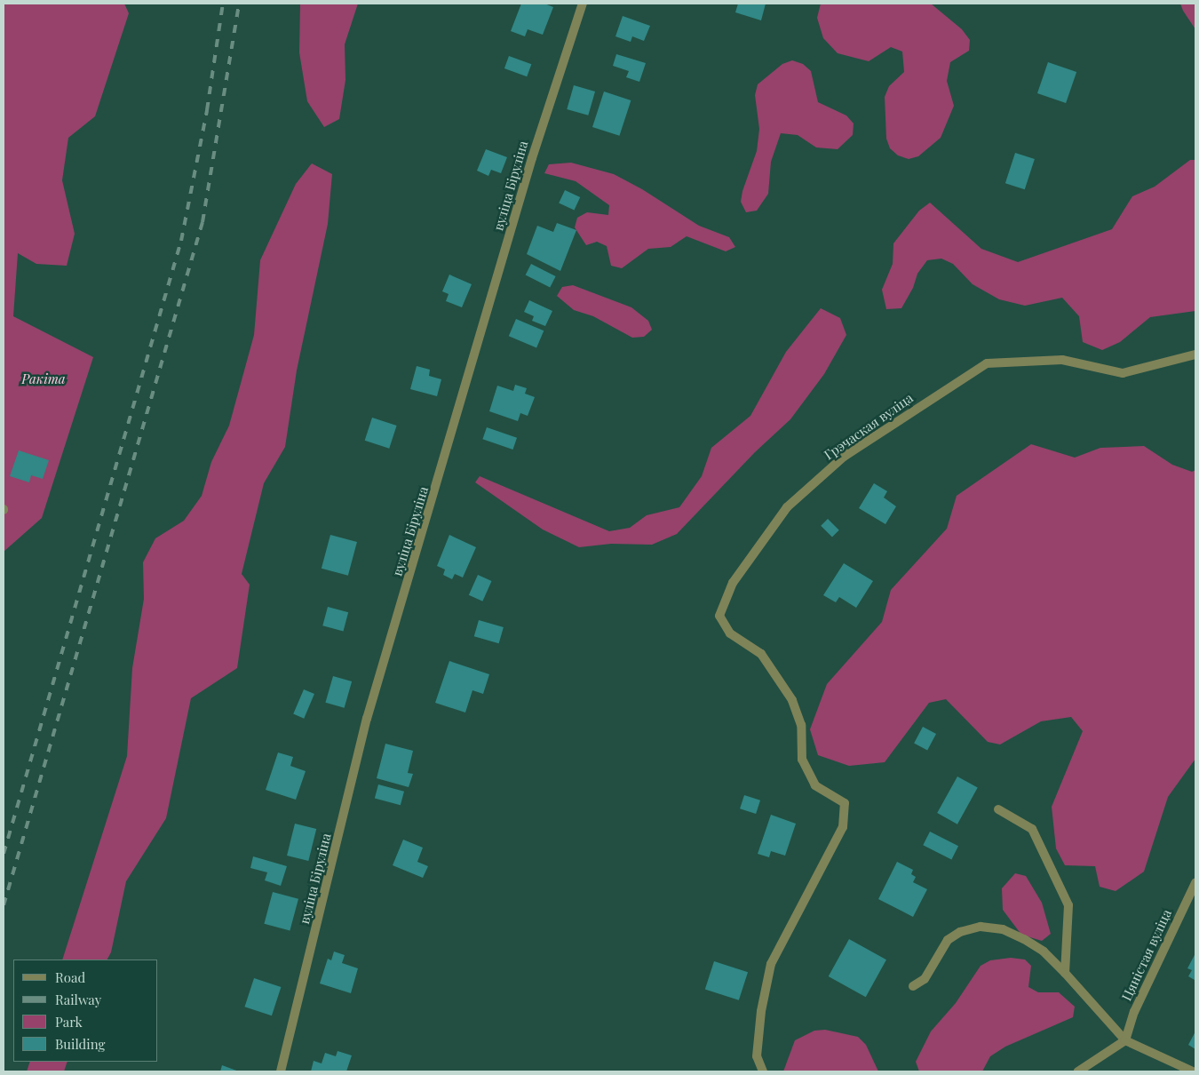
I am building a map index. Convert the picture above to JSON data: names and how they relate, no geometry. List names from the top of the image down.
{
  "streets": {
    "street": ["вуліца Біруліна", "Грэчаская вуліца", "Цяністая вуліца"]
  },
  "parks": ["Ракіта"],
  "legend": [
    "Road",
    "Railway",
    "Park",
    "Building"
  ]
}
